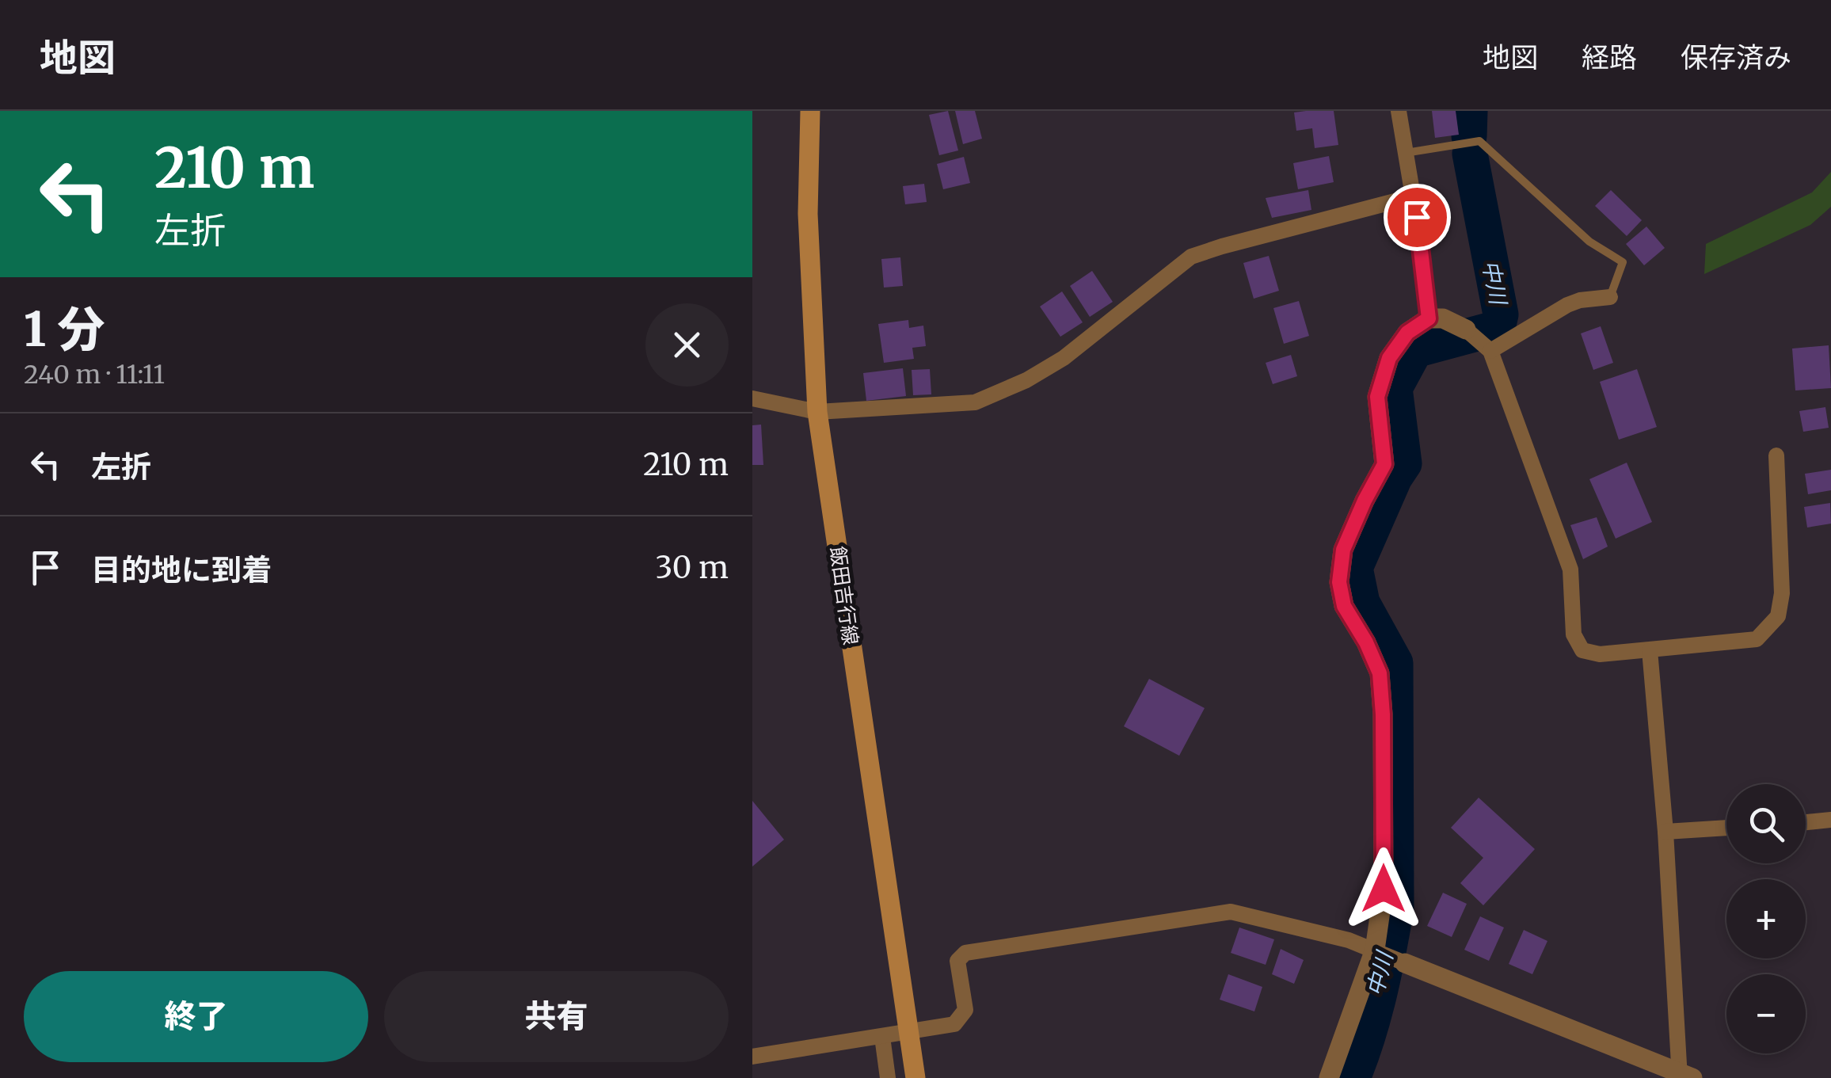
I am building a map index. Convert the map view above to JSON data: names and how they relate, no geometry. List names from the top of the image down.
{
  "streets": {
    "main road": ["飯田吉行線"]
  },
  "water": ["中川"],
  "page": {
    "header": "地図",
    "nav": ["地図", "経路", "保存済み"],
    "turn": ["210 m", "左折"],
    "heading": ["1 分", "240 m · 11:11"],
    "list": [
      {
        "name": "左折",
        "value": "210 m"
      },
      {
        "name": "目的地に到着",
        "value": "30 m"
      }
    ],
    "map_buttons": ["+", "−"],
    "buttons": ["終了", "共有"]
  }
}
